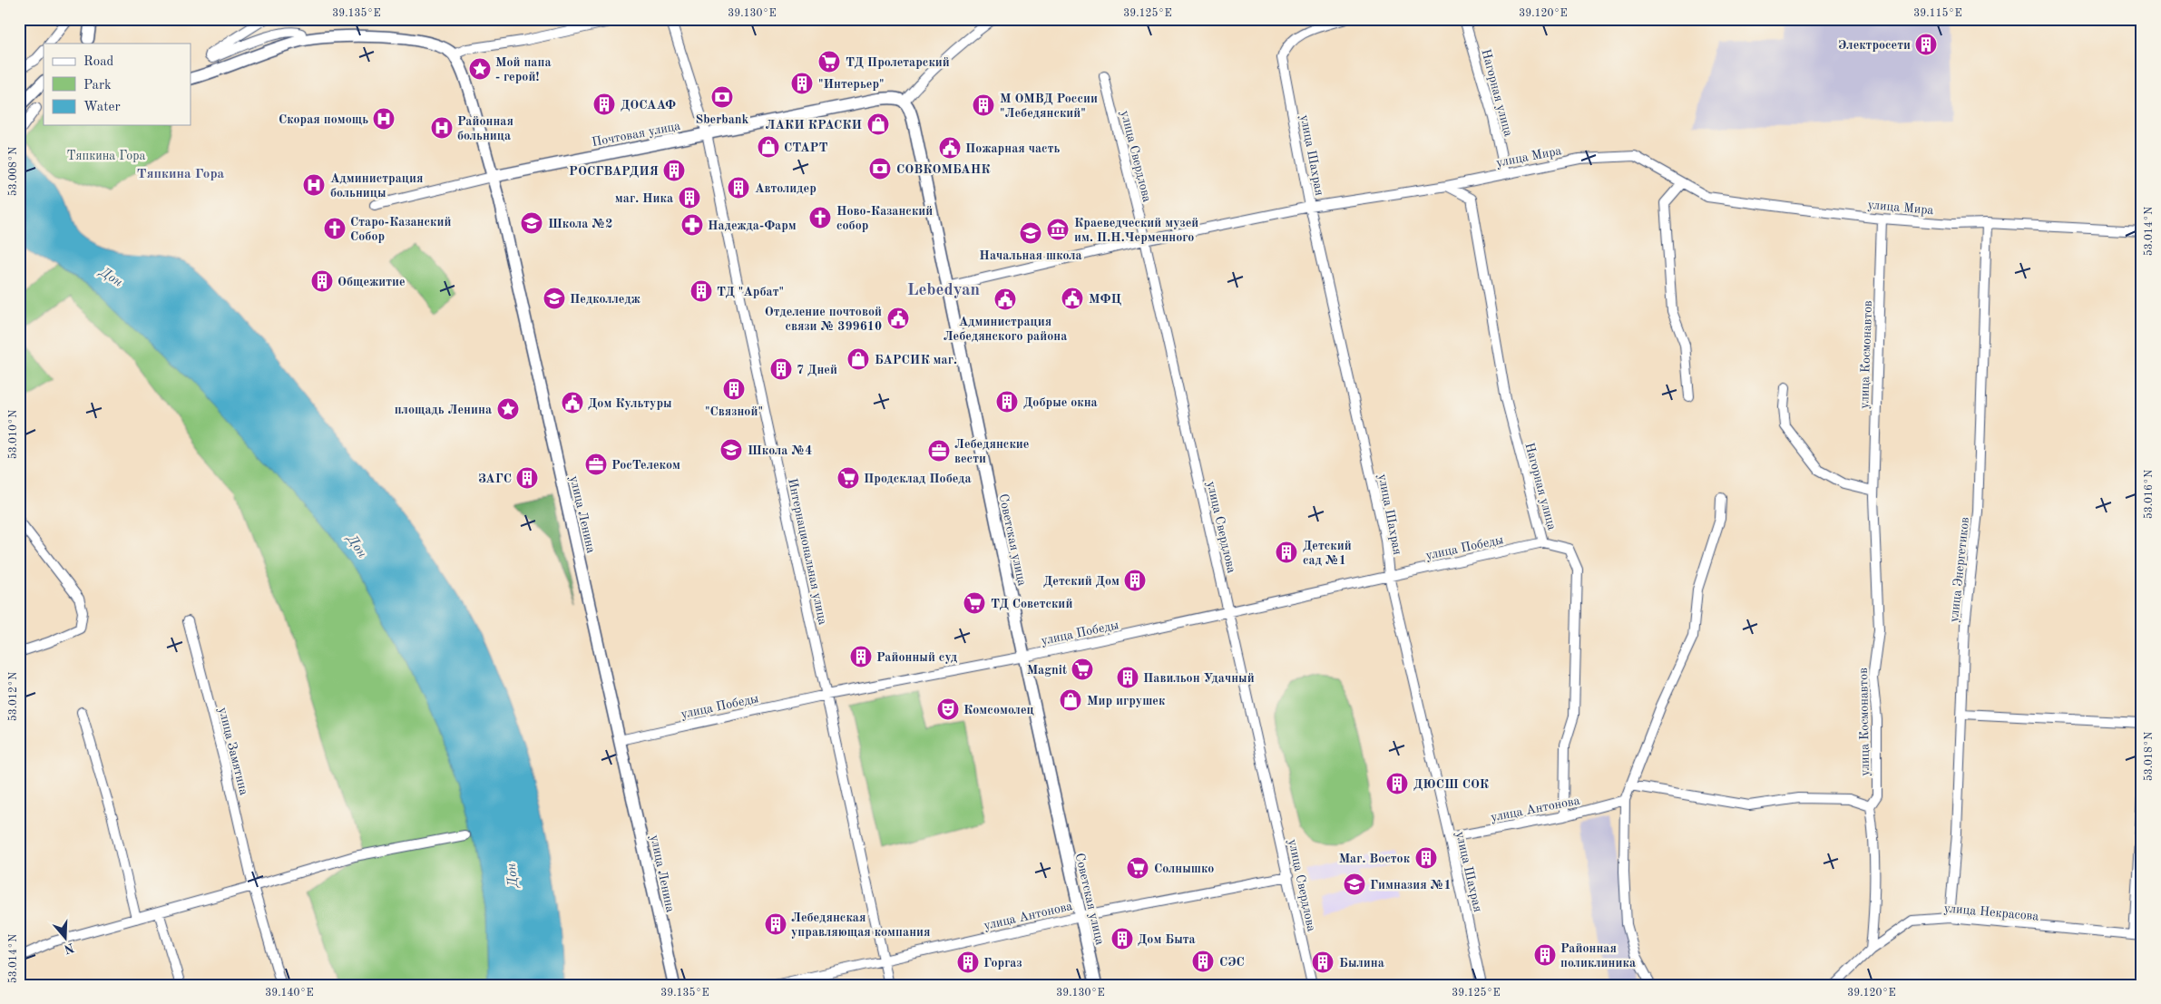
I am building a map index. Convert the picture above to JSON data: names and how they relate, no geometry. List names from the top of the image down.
{
  "streets": {
    "main road": ["Почтовая улица", "улица Ленина", "Советская улица"],
    "street": [
      "Нагорная улица",
      "улица Шахрая",
      "улица Свердлова",
      "улица Мира",
      "улица Космонавтов",
      "улица Победы",
      "Интернациональная улица",
      "улица Энергетиков",
      "улица Замятина",
      "улица Антонова",
      "улица Некрасова"
    ]
  },
  "crossings": [
    ["Нагорная улица", "улица Мира"],
    ["Нагорная улица", "улица Победы"],
    ["Нагорная улица", "улица Антонова"],
    ["Почтовая улица", "улица Ленина"],
    ["Почтовая улица", "Советская улица"],
    ["Почтовая улица", "Интернациональная улица"],
    ["улица Шахрая", "улица Мира"],
    ["улица Шахрая", "улица Победы"],
    ["улица Шахрая", "улица Антонова"],
    ["улица Свердлова", "улица Мира"],
    ["улица Свердлова", "улица Победы"],
    ["улица Свердлова", "улица Антонова"],
    ["улица Мира", "улица Космонавтов"],
    ["улица Мира", "Советская улица"],
    ["улица Мира", "улица Энергетиков"],
    ["улица Космонавтов", "улица Некрасова"],
    ["улица Ленина", "улица Победы"],
    ["Советская улица", "улица Победы"],
    ["Советская улица", "улица Антонова"],
    ["улица Победы", "Интернациональная улица"],
    ["Интернациональная улица", "улица Антонова"],
    ["улица Энергетиков", "улица Некрасова"]
  ],
  "districts": ["Тяпкина Гора", "Lebedyan"],
  "water": ["Дон"],
  "parks": ["Тяпкина Гора"],
  "places": {
    "building": [
      "Электросети",
      "\"Интерьер\"",
      "ДОСААФ",
      "М ОМВД России \"Лебедянский\"",
      "РОСГВАРДИЯ",
      "Автолидер",
      "маг. Ника",
      "Общежитие",
      "ТД \"Арбат\"",
      "7 Дней",
      "\"Связной\"",
      "Добрые окна",
      "ЗАГС",
      "Детский сад №1",
      "Детский Дом",
      "Районный суд",
      "Павильон Удачный",
      "ДЮСШ СОК",
      "Маг. Восток",
      "Лебедянская управляющая компания",
      "Дом Быта",
      "Районная поликлиника",
      "СЭС",
      "Горгаз",
      "Былина"
    ],
    "supermarket": [
      "ТД Пролетарский",
      "Продсклад Победа",
      "ТД Советский",
      "Magnit",
      "Солнышко"
    ],
    "place": ["Мой папа - герой!", "площадь Ленина"],
    "bank": ["Sberbank", "СОВКОМБАНК"],
    "hospital": ["Скорая помощь", "Районная больница", "Администрация больницы"],
    "shop": [
      "ЛАКИ КРАСКИ",
      "СТАРТ",
      "БАРСИК маг.",
      "Мир игрушек"
    ],
    "public building": [
      "Пожарная часть",
      "МФЦ",
      "Администрация Лебедянского района",
      "Отделение почтовой связи № 399610",
      "Дом Культуры"
    ],
    "church": ["Ново-Казанский собор", "Старо-Казанский Собор"],
    "school or university": [
      "Школа №2",
      "Начальная школа",
      "Педколледж",
      "Школа №4",
      "Гимназия №1"
    ],
    "pharmacy": ["Надежда-Фарм"],
    "museum": ["Краеведческий музей им. П.Н.Черменного"],
    "office": ["Лебедянские вести", "РосТелеком"],
    "theatre": ["Комсомолец"]
  },
  "legend": ["Road", "Park", "Water"],
  "north": "bottom",
  "coordinates": [
    "39.135°E",
    "39.130°E",
    "39.125°E",
    "39.120°E",
    "39.115°E",
    "53.008°N",
    "53.014°N",
    "53.010°N",
    "53.016°N",
    "53.012°N",
    "53.018°N",
    "39.140°E"
  ]
}
